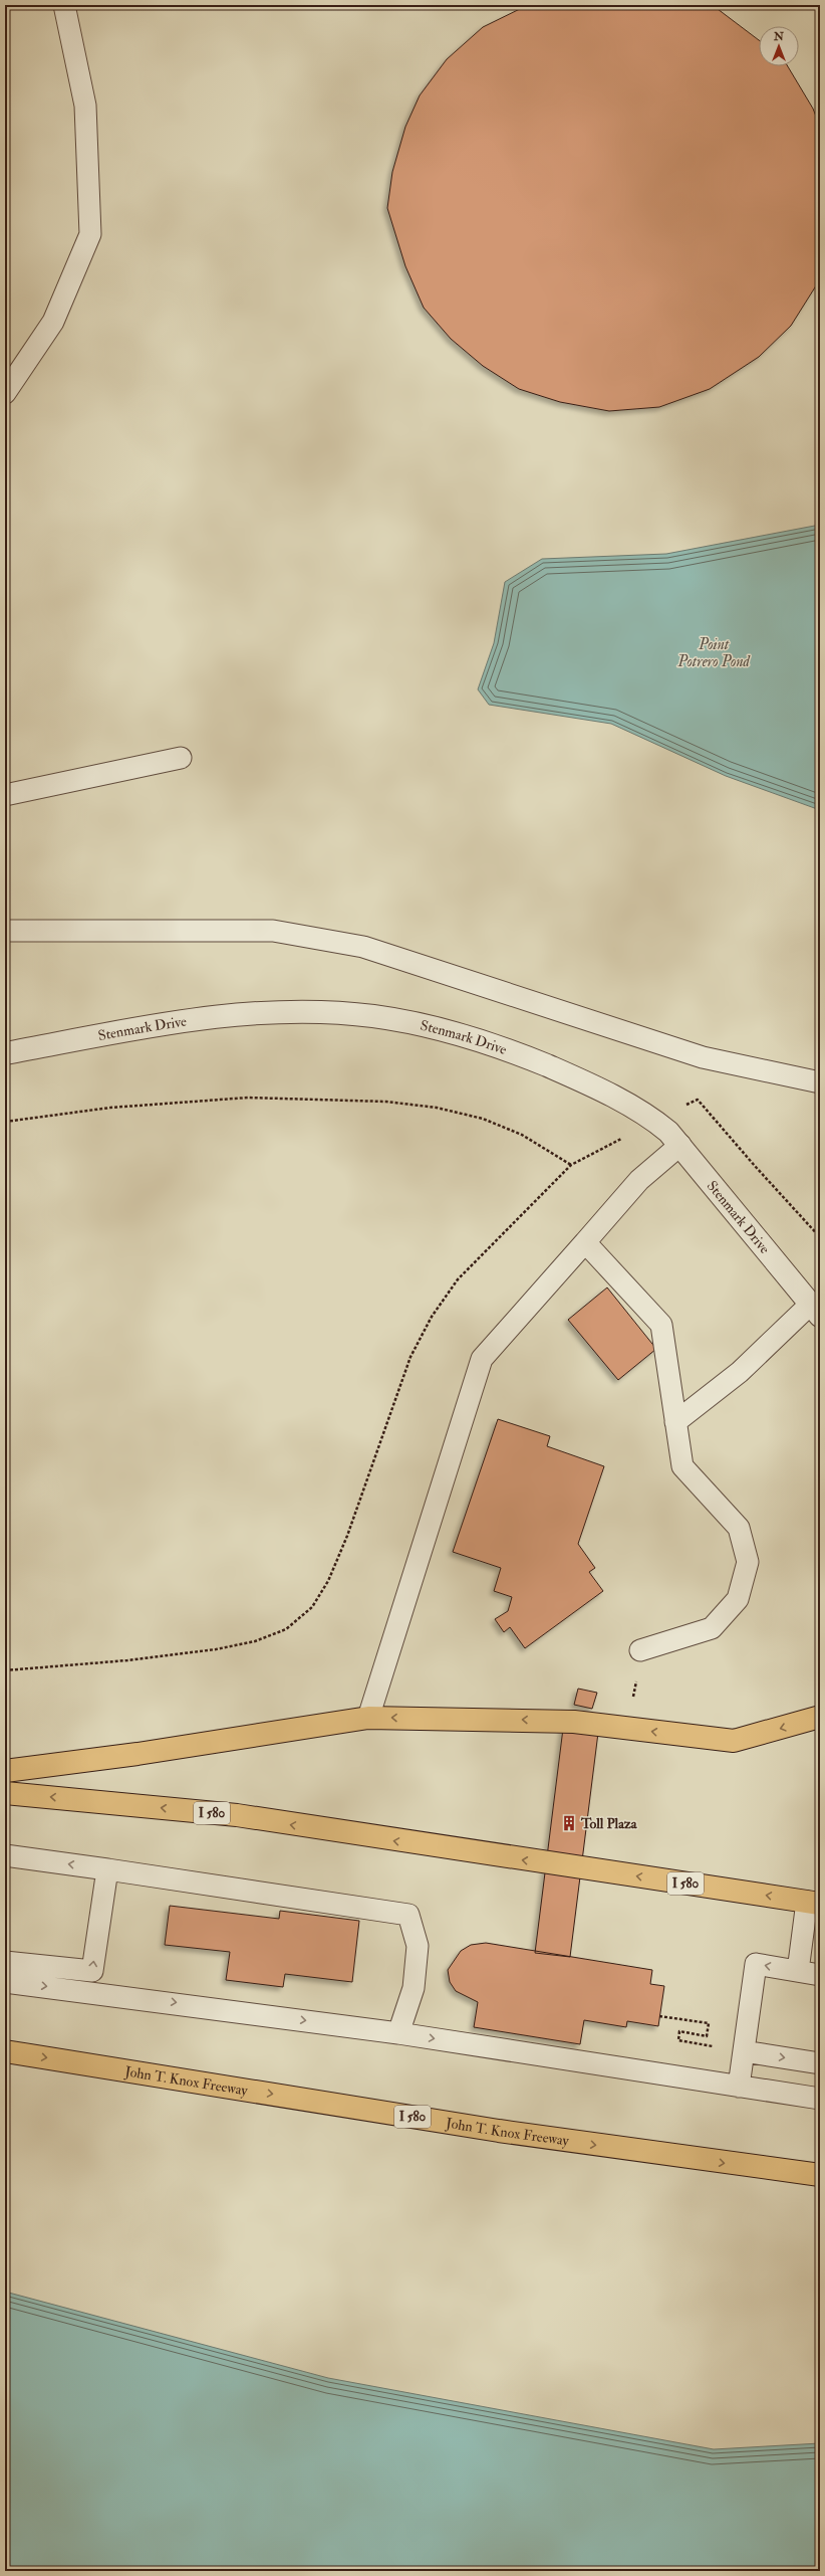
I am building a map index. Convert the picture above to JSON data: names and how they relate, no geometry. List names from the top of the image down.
{
  "streets": {
    "highway": ["I 580", "John T. Knox Freeway"],
    "street": ["Stenmark Drive"]
  },
  "one_way": ["John T. Knox Freeway"],
  "water": ["Point Potrero Pond"],
  "places": {
    "building": ["Toll Plaza"]
  },
  "north": "top"
}
